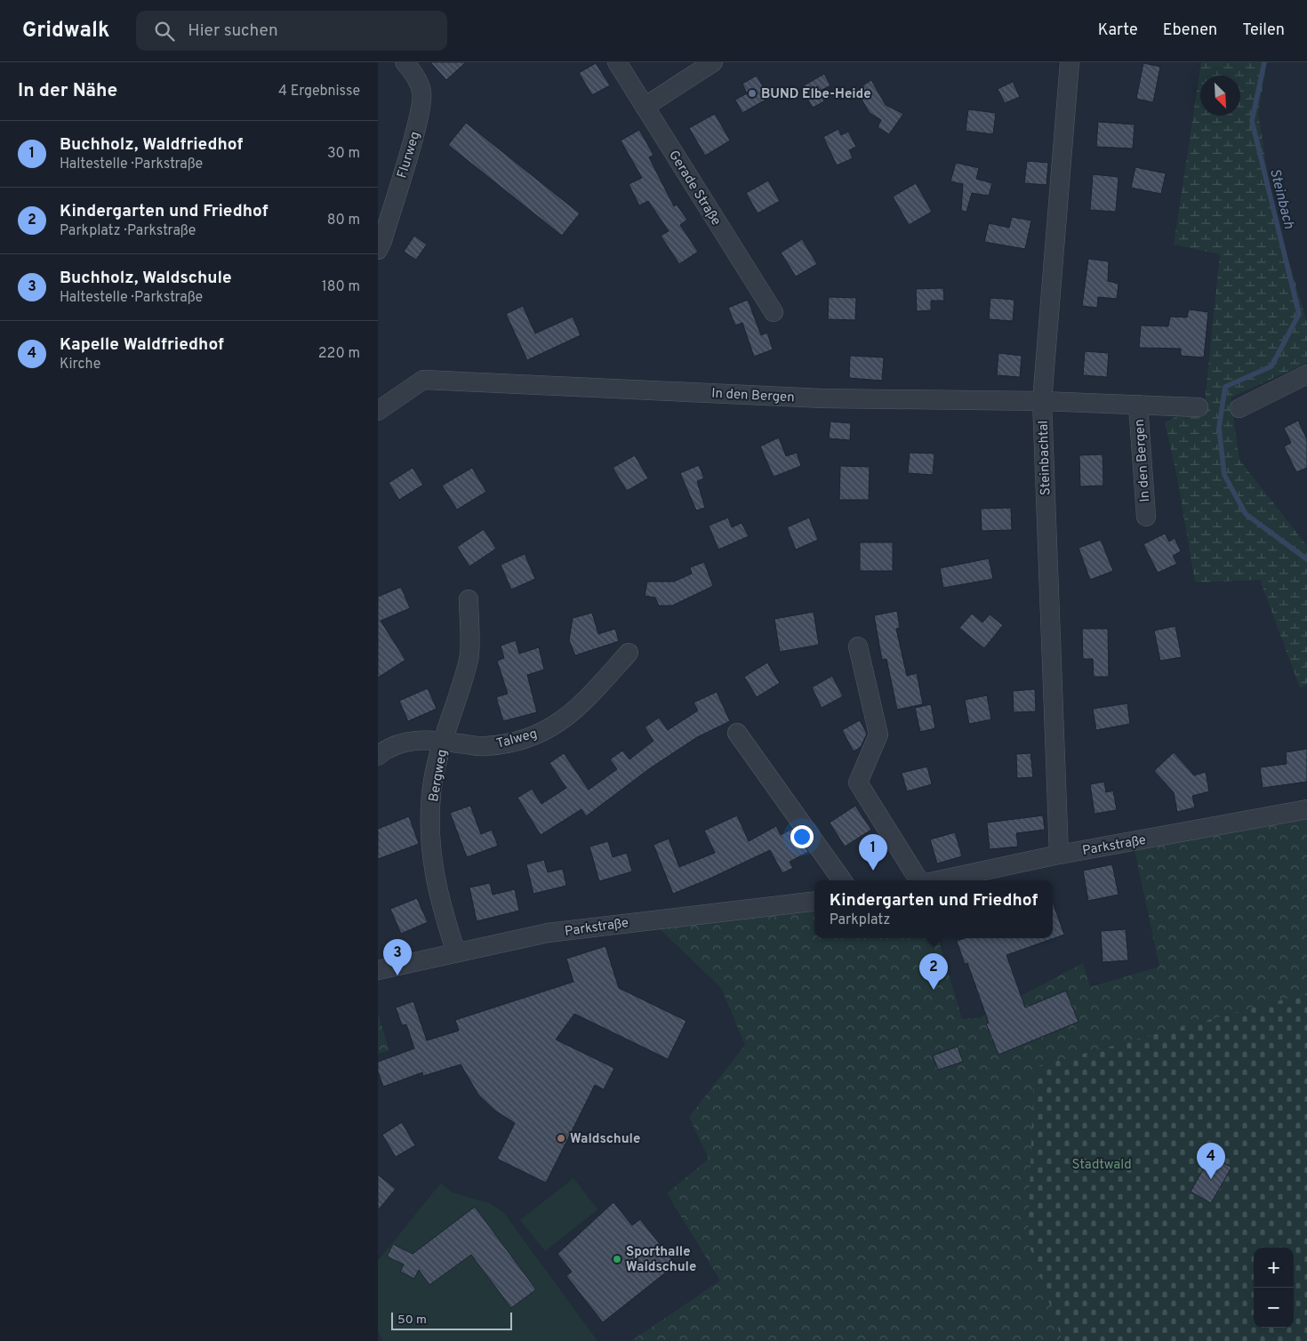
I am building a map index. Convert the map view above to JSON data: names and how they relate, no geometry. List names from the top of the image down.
{
  "streets": {
    "street": [
      "Flurweg",
      "Gerade Straße",
      "In den Bergen",
      "Steinbachtal",
      "Talweg",
      "Bergweg",
      "Parkstraße"
    ]
  },
  "crossings": [
    ["In den Bergen", "Steinbachtal"],
    ["Steinbachtal", "Parkstraße"],
    ["Talweg", "Bergweg"],
    ["Bergweg", "Parkstraße"]
  ],
  "water": ["Steinbach"],
  "parks": ["Stadtwald"],
  "places": ["BUND Elbe-Heide", "Waldschule", "Sporthalle Waldschule"],
  "scale_bar": "50 m",
  "north": "bottom right",
  "page": {
    "header": "Gridwalk",
    "search": "Hier suchen",
    "nav": ["Karte", "Ebenen", "Teilen"],
    "heading": ["In der Nähe", "4 Ergebnisse"],
    "list": [
      {
        "mark": "1",
        "name": "Buchholz, Waldfriedhof",
        "note": "Haltestelle · Parkstraße",
        "value": "30 m"
      },
      {
        "mark": "2",
        "name": "Kindergarten und Friedhof",
        "note": "Parkplatz · Parkstraße",
        "value": "80 m"
      },
      {
        "mark": "3",
        "name": "Buchholz, Waldschule",
        "note": "Haltestelle · Parkstraße",
        "value": "180 m"
      },
      {
        "mark": "4",
        "name": "Kapelle Waldfriedhof",
        "note": "Kirche",
        "value": "220 m"
      }
    ],
    "pins": [
      "1",
      "3",
      "2",
      "4"
    ],
    "popup": ["Kindergarten und Friedhof", "Parkplatz"],
    "map_buttons": ["+", "−"],
    "scale": "50 m"
  }
}
